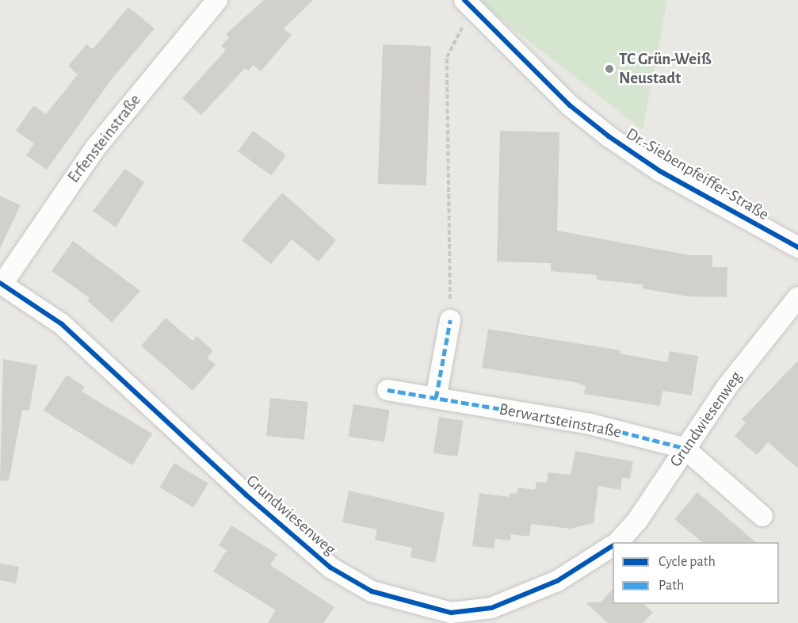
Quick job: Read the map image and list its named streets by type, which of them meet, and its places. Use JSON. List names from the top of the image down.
{
  "streets": {
    "street": [
      "Erfensteinstraße",
      "Dr.-Siebenpfeiffer-Straße",
      "Grundwiesenweg",
      "Berwartsteinstraße"
    ]
  },
  "crossings": [
    ["Erfensteinstraße", "Grundwiesenweg"],
    ["Grundwiesenweg", "Berwartsteinstraße"]
  ],
  "places": ["TC Grün-Weiß Neustadt"],
  "legend": ["Cycle path", "Path"]
}
